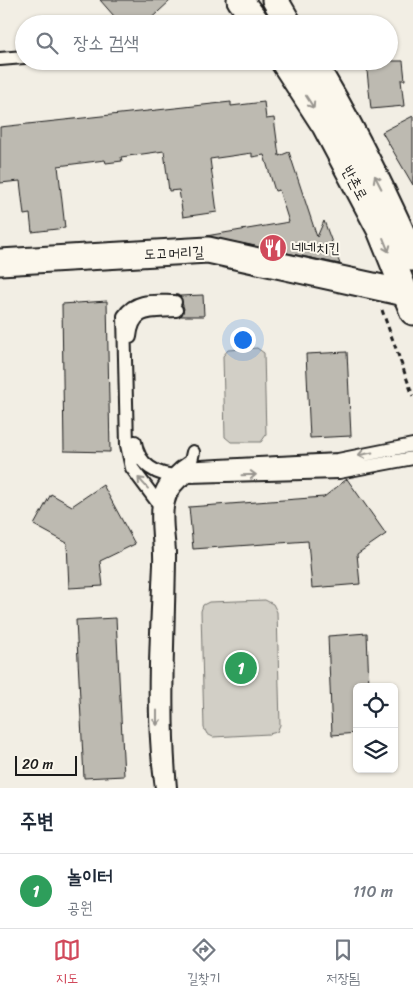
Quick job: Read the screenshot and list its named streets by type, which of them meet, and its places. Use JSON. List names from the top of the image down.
{
  "streets": {
    "street": ["반촌로", "도고머리길"]
  },
  "crossings": [
    ["반촌로", "도고머리길"]
  ],
  "places": {
    "restaurant": ["네네치킨"]
  },
  "scale_bar": "20 m",
  "page": {
    "search": "장소 검색",
    "pins": "1",
    "scale": "20 m",
    "heading": "주변",
    "list": [
      {
        "mark": "1",
        "name": "놀이터",
        "note": "공원",
        "value": "110 m"
      }
    ],
    "nav": ["지도", "길찾기", "저장됨"]
  }
}
